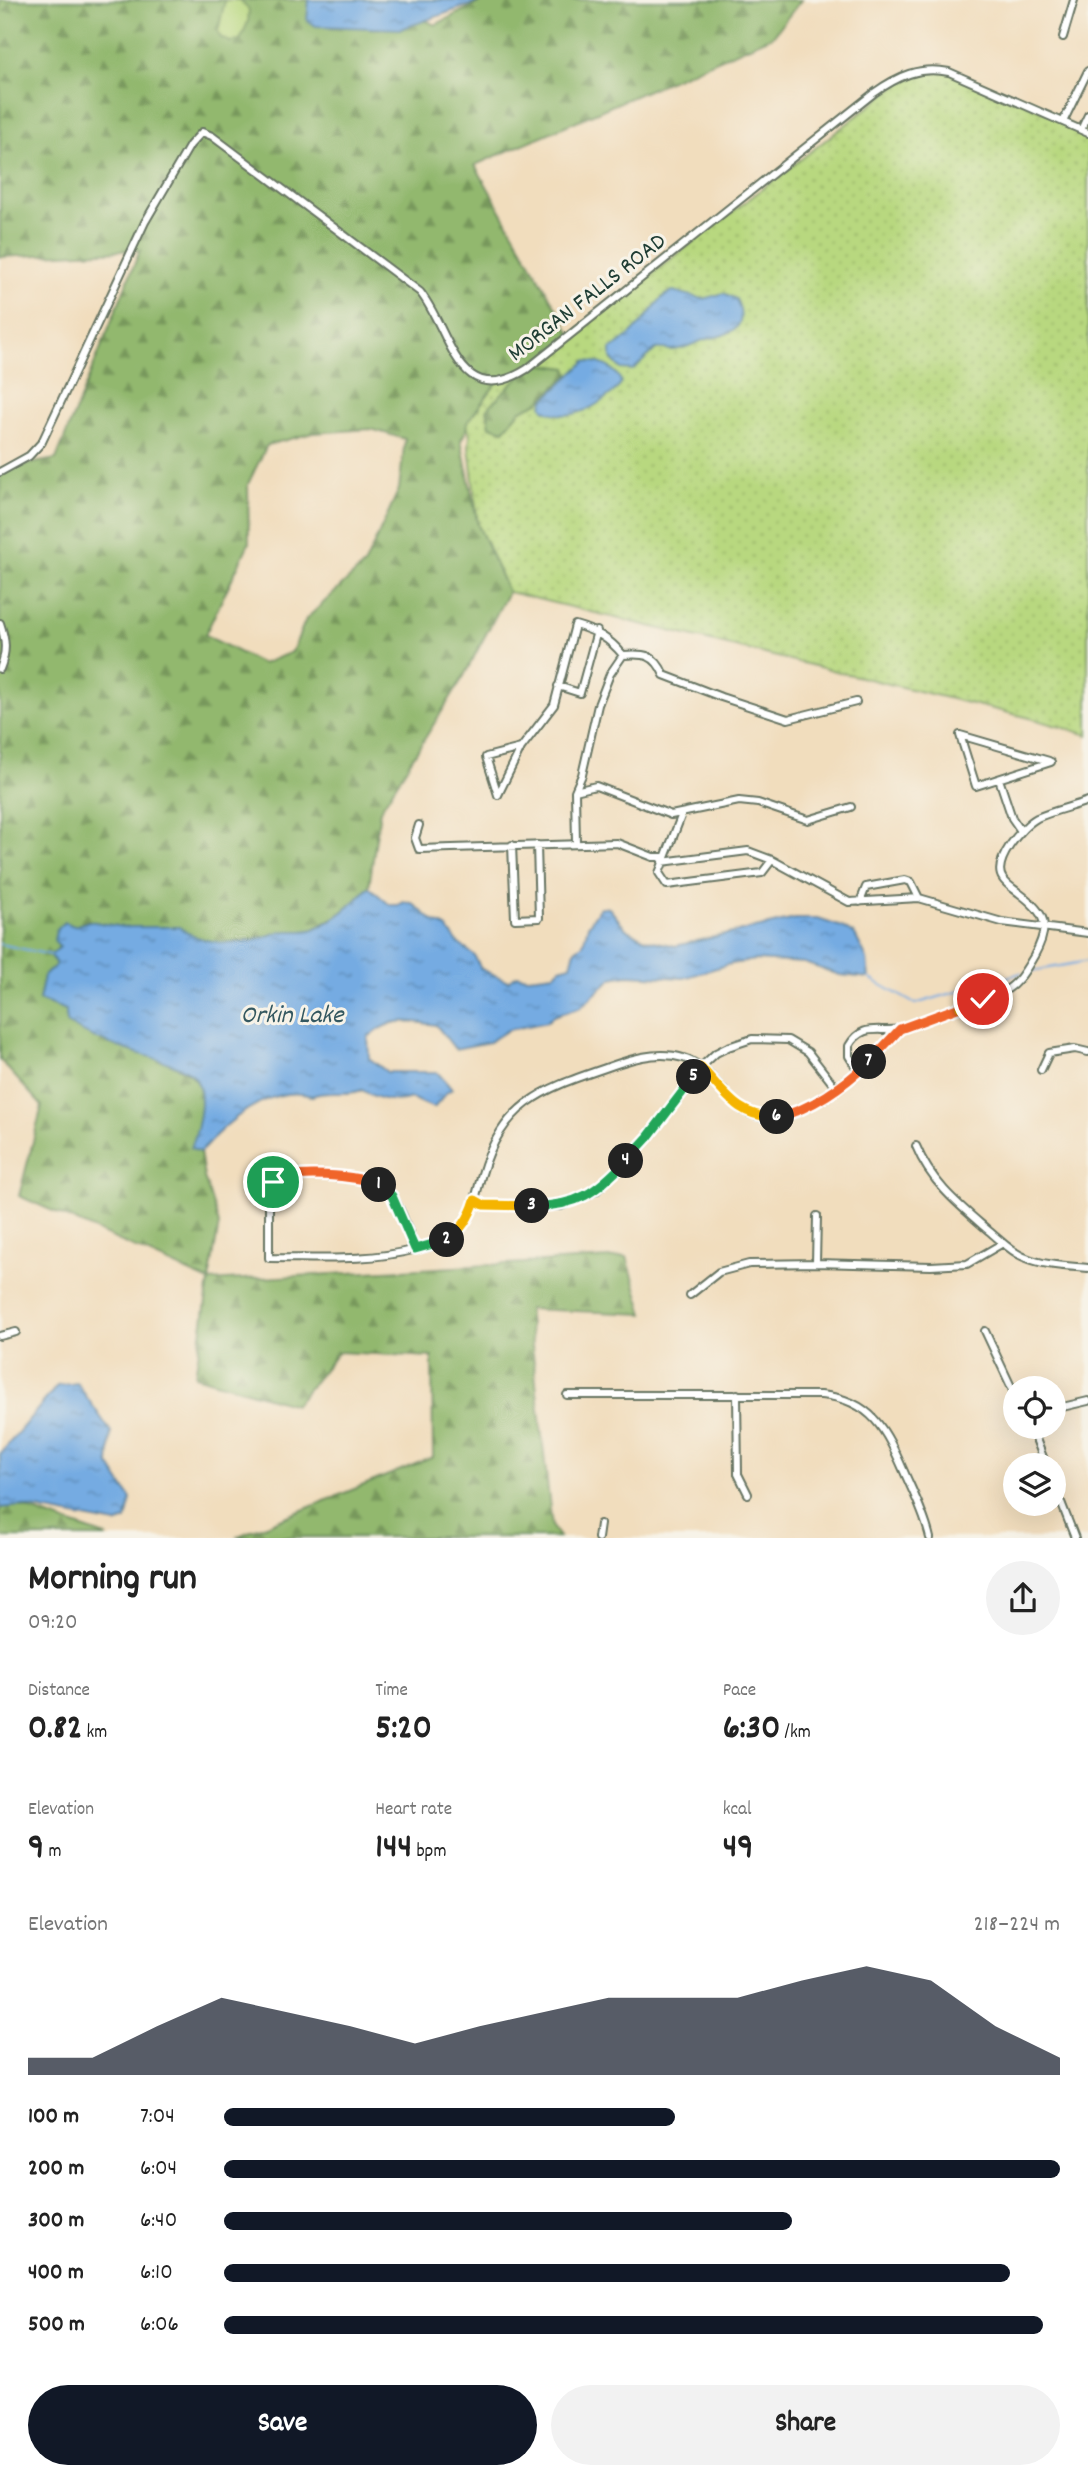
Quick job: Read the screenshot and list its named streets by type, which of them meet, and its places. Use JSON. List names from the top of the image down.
{
  "streets": {
    "street": ["MORGAN FALLS ROAD"]
  },
  "water": ["Orkin Lake"],
  "page": {
    "pins": [
      "7",
      "5",
      "6",
      "4",
      "1",
      "3",
      "2"
    ],
    "heading": ["Morning run", "09:20"],
    "stats": [
      ["Distance", "0.82 km"],
      ["Time", "5:20"],
      ["Pace", "6:30 /km"],
      ["Elevation", "9 m"],
      ["Heart rate", "144 bpm"],
      ["kcal", "49"]
    ],
    "chart": ["Elevation", "218–224 m"],
    "list": [
      {
        "name": "100 m",
        "note": "7:04"
      },
      {
        "name": "200 m",
        "note": "6:04"
      },
      {
        "name": "300 m",
        "note": "6:40"
      },
      {
        "name": "400 m",
        "note": "6:10"
      },
      {
        "name": "500 m",
        "note": "6:06"
      }
    ],
    "buttons": ["Save", "Share"]
  }
}
